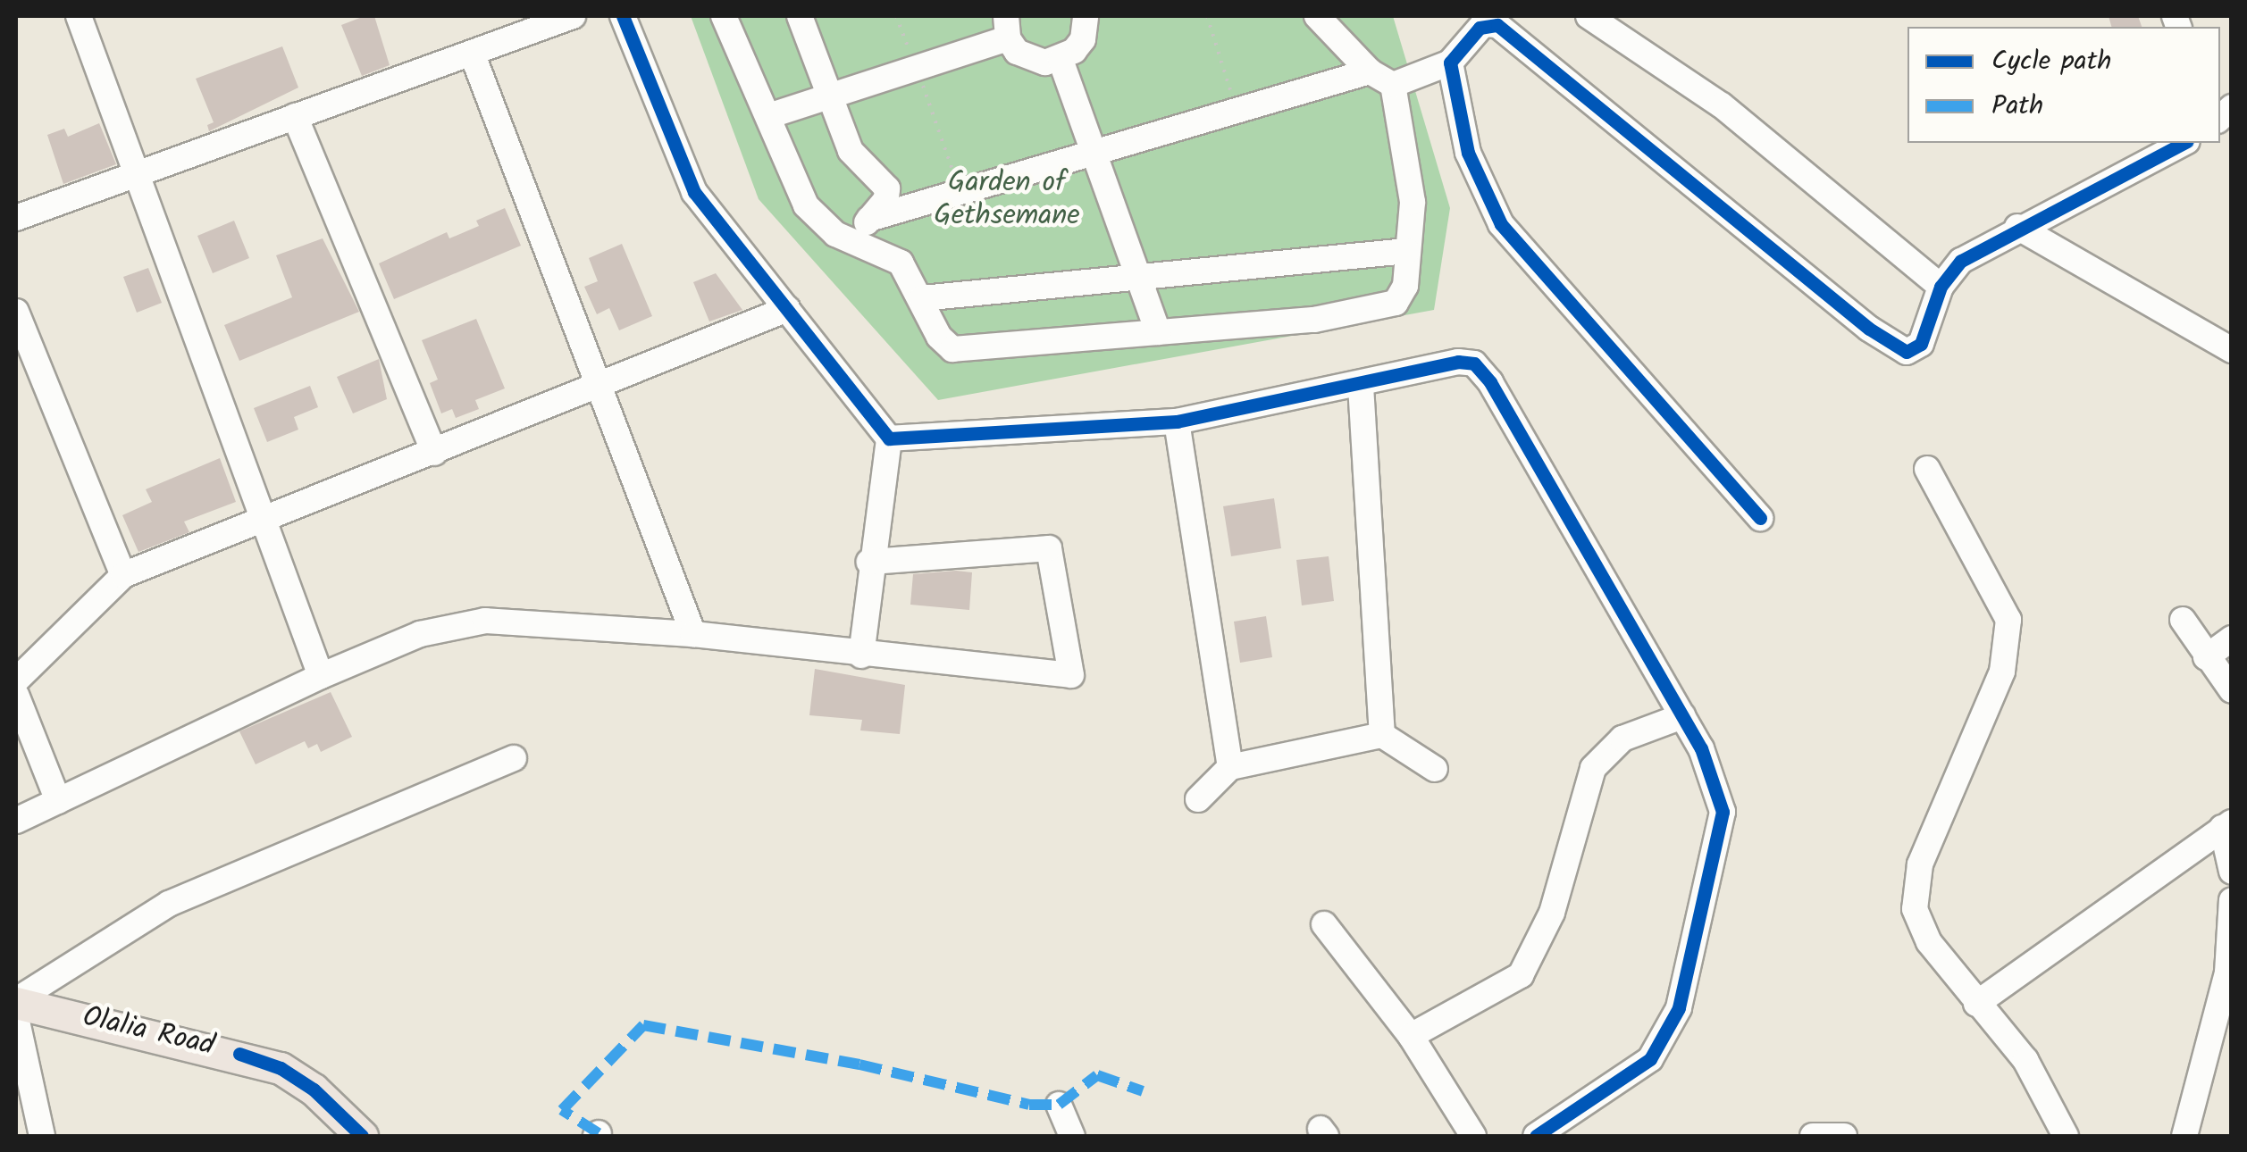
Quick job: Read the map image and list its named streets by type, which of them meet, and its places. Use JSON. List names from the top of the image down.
{
  "streets": {
    "main road": ["Olalia Road"]
  },
  "parks": ["Garden of Gethsemane"],
  "legend": ["Cycle path", "Path"]
}
